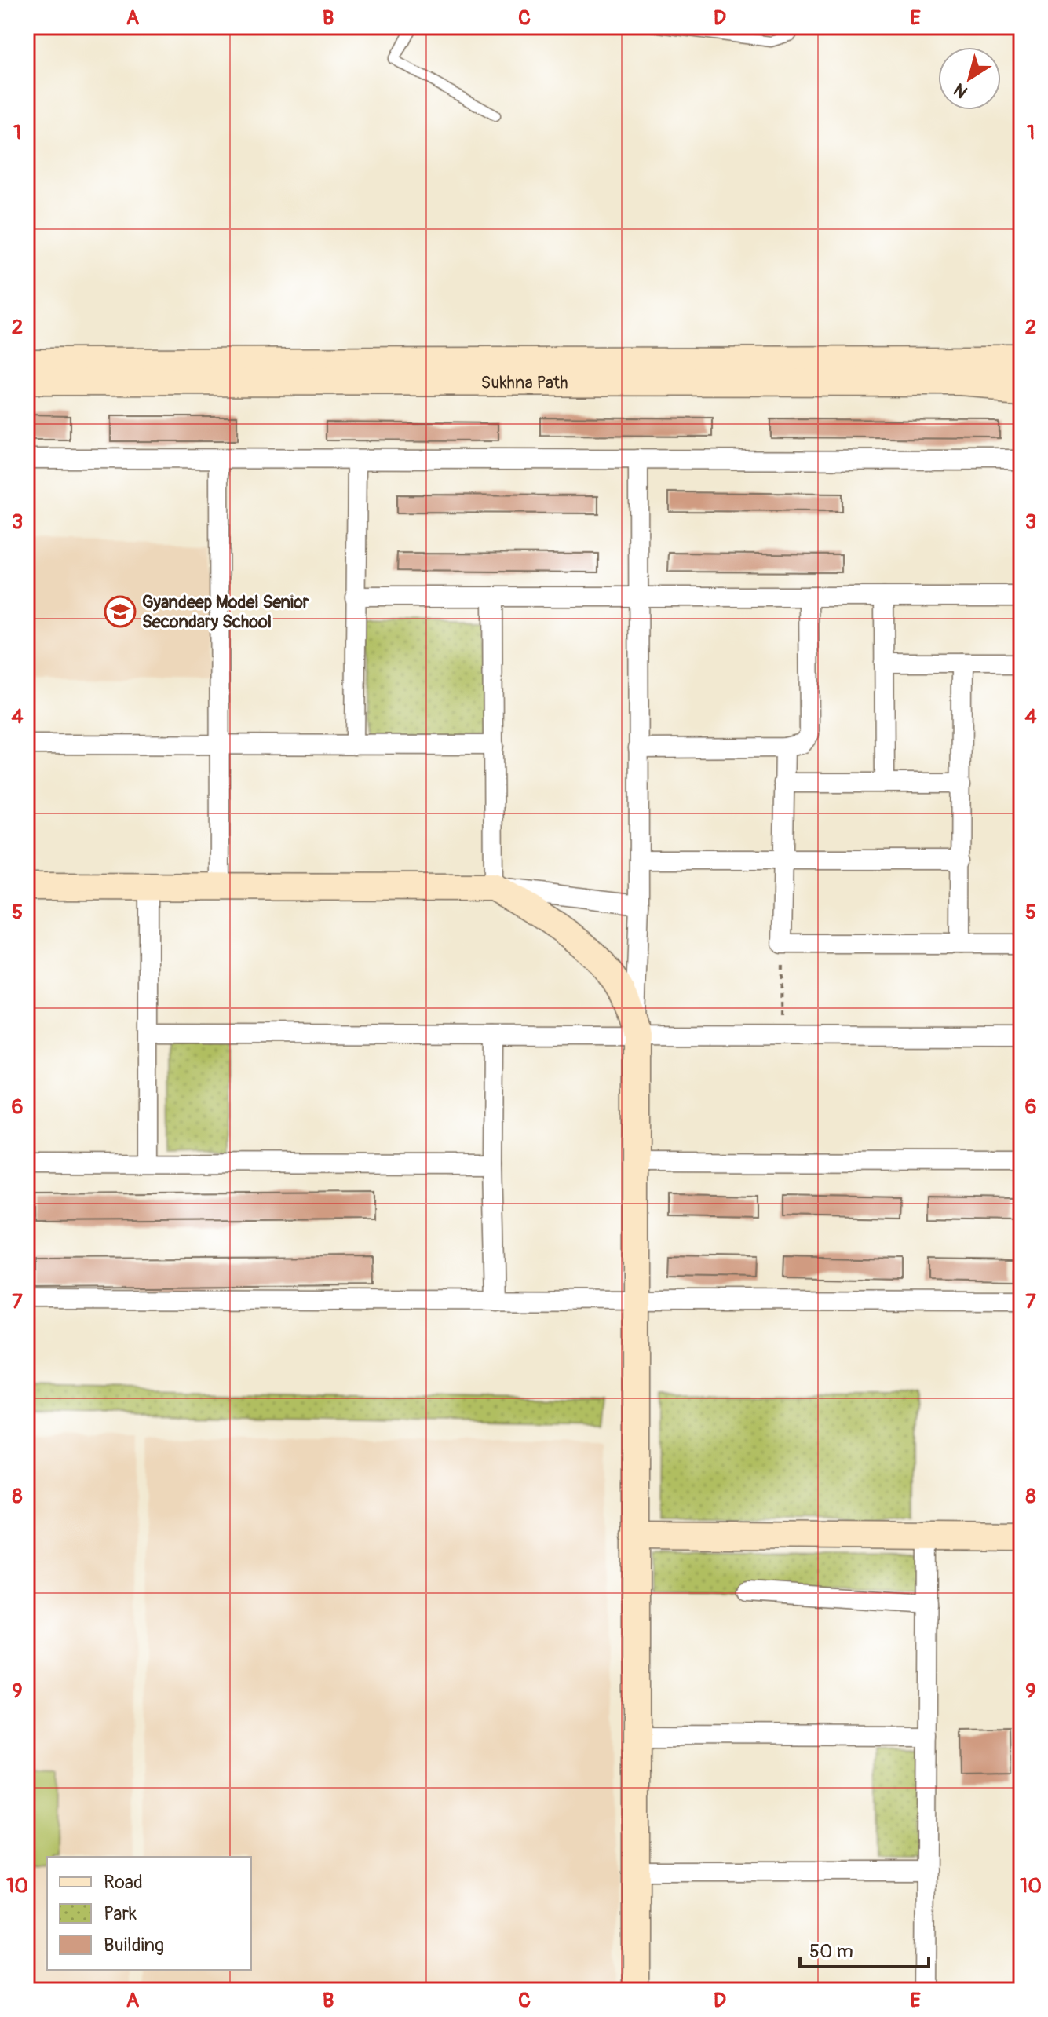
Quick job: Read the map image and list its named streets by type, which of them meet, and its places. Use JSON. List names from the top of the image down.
{
  "streets": {
    "street": ["Sukhna Path"]
  },
  "places": {
    "school or university": ["Gyandeep Model Senior Secondary School"]
  },
  "legend": ["Road", "Park", "Building"],
  "scale_bar": "50 m",
  "north": "bottom left",
  "grid": {
    "columns": [
      "A",
      "B",
      "C",
      "D",
      "E"
    ],
    "rows": [
      "1",
      "2",
      "3",
      "4",
      "5",
      "6",
      "7",
      "8",
      "9",
      "10"
    ]
  }
}
